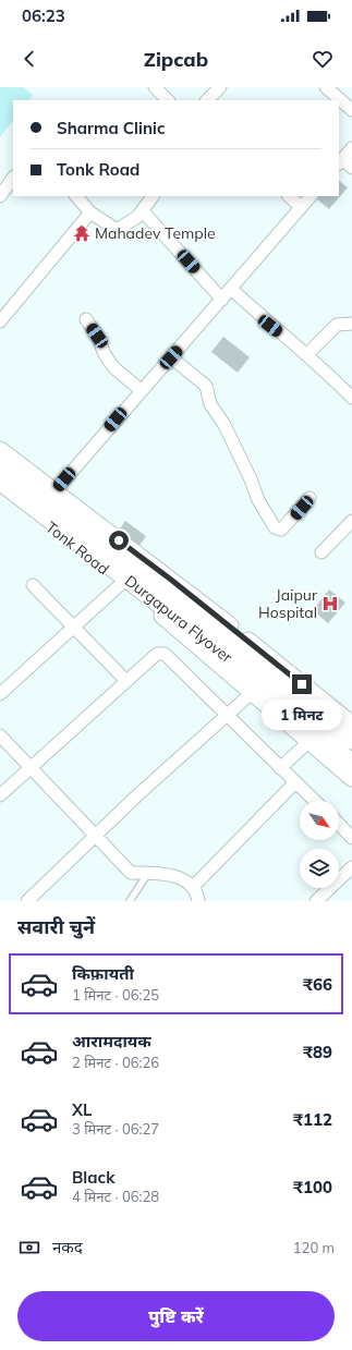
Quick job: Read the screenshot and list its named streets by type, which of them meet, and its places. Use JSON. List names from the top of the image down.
{
  "streets": {
    "main road": ["Durgapura Flyover"],
    "street": ["Tonk Road"]
  },
  "places": {
    "temple": ["Mahadev Temple"],
    "hospital": ["Jaipur Hospital"]
  },
  "north": "bottom right",
  "page": {
    "status": "06:23",
    "header": "Zipcab",
    "banner": ["Sharma Clinic", "Tonk Road"],
    "bubble": "1 मिनट",
    "heading": "सवारी चुनें",
    "list": [
      {
        "name": "किफ़ायती",
        "note": "1 मिनट · 06:25",
        "value": "₹66"
      },
      {
        "name": "आरामदायक",
        "note": "2 मिनट · 06:26",
        "value": "₹89"
      },
      {
        "name": "XL",
        "note": "3 मिनट · 06:27",
        "value": "₹112"
      },
      {
        "name": "Black",
        "note": "4 मिनट · 06:28",
        "value": "₹100"
      }
    ],
    "pay": ["नकद", "120 m"],
    "buttons": "पुष्टि करें"
  }
}
